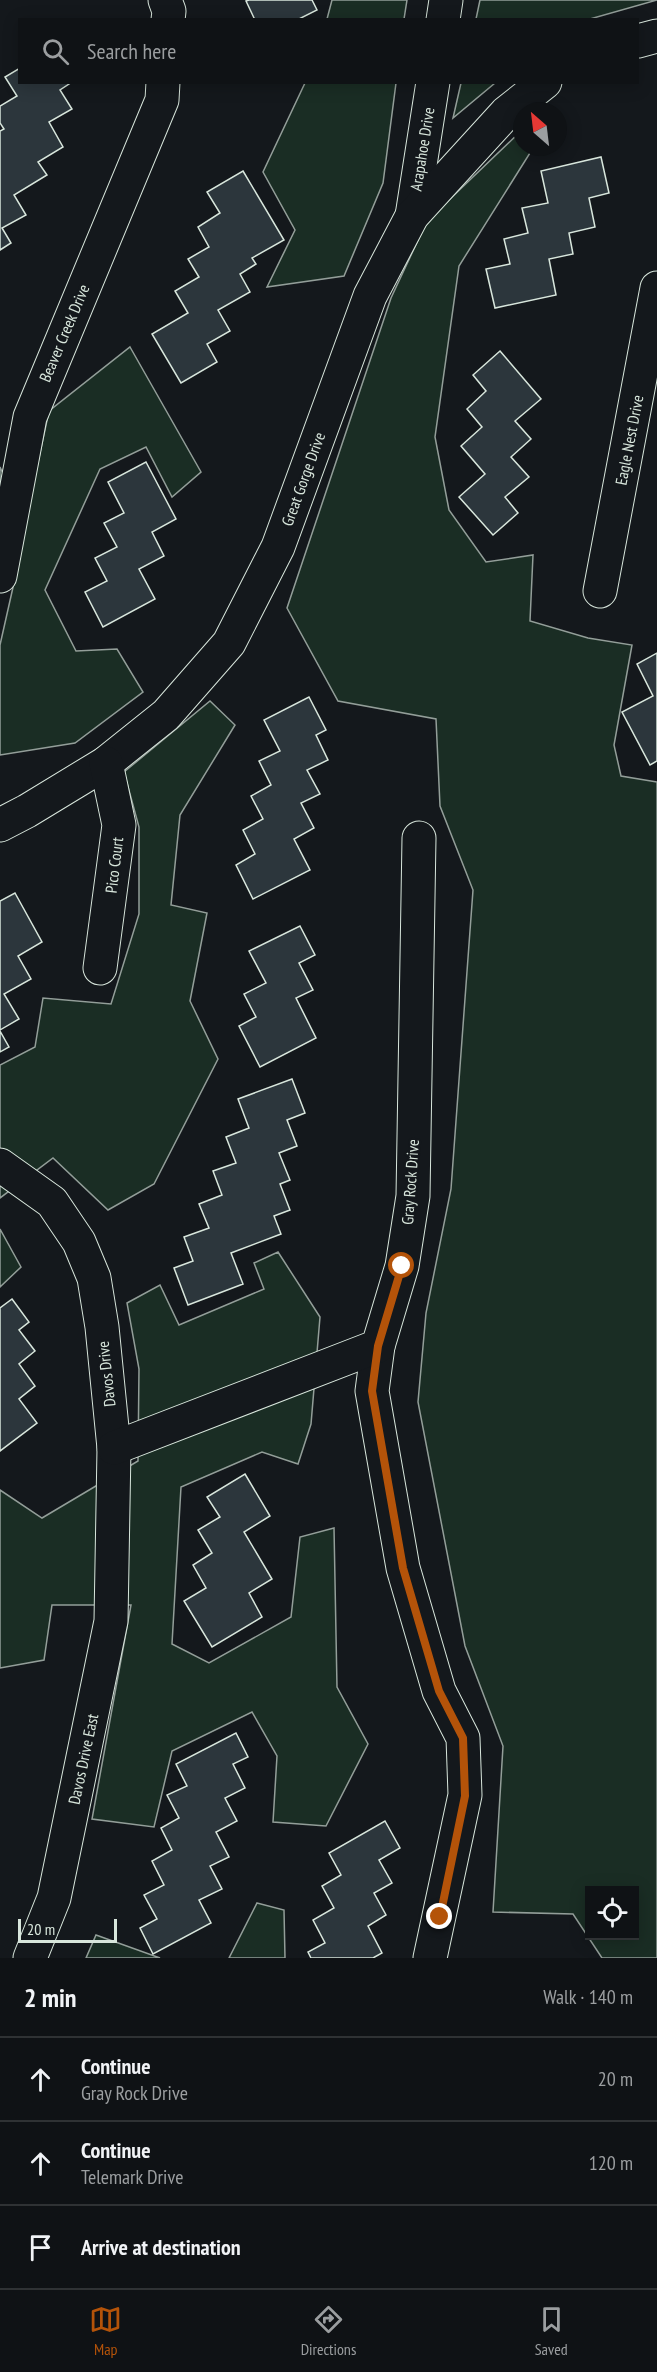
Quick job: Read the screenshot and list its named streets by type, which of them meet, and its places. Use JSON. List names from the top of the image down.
{
  "streets": {
    "street": [
      "Arapahoe Drive",
      "Beaver Creek Drive",
      "Eagle Nest Drive",
      "Great Gorge Drive",
      "Pico Court",
      "Gray Rock Drive",
      "Davos Drive",
      "Davos Drive East"
    ]
  },
  "crossings": [
    ["Arapahoe Drive", "Great Gorge Drive"],
    ["Great Gorge Drive", "Pico Court"],
    ["Davos Drive", "Davos Drive East"]
  ],
  "scale_bar": "20 m",
  "north": "top left",
  "page": {
    "search": "Search here",
    "scale": "20 m",
    "heading": ["2 min", "Walk · 140 m"],
    "list": [
      ["Continue", "Gray Rock Drive", "20 m"],
      ["Continue", "Telemark Drive", "120 m"],
      "Arrive at destination"
    ],
    "nav": ["Map", "Directions", "Saved"]
  }
}
